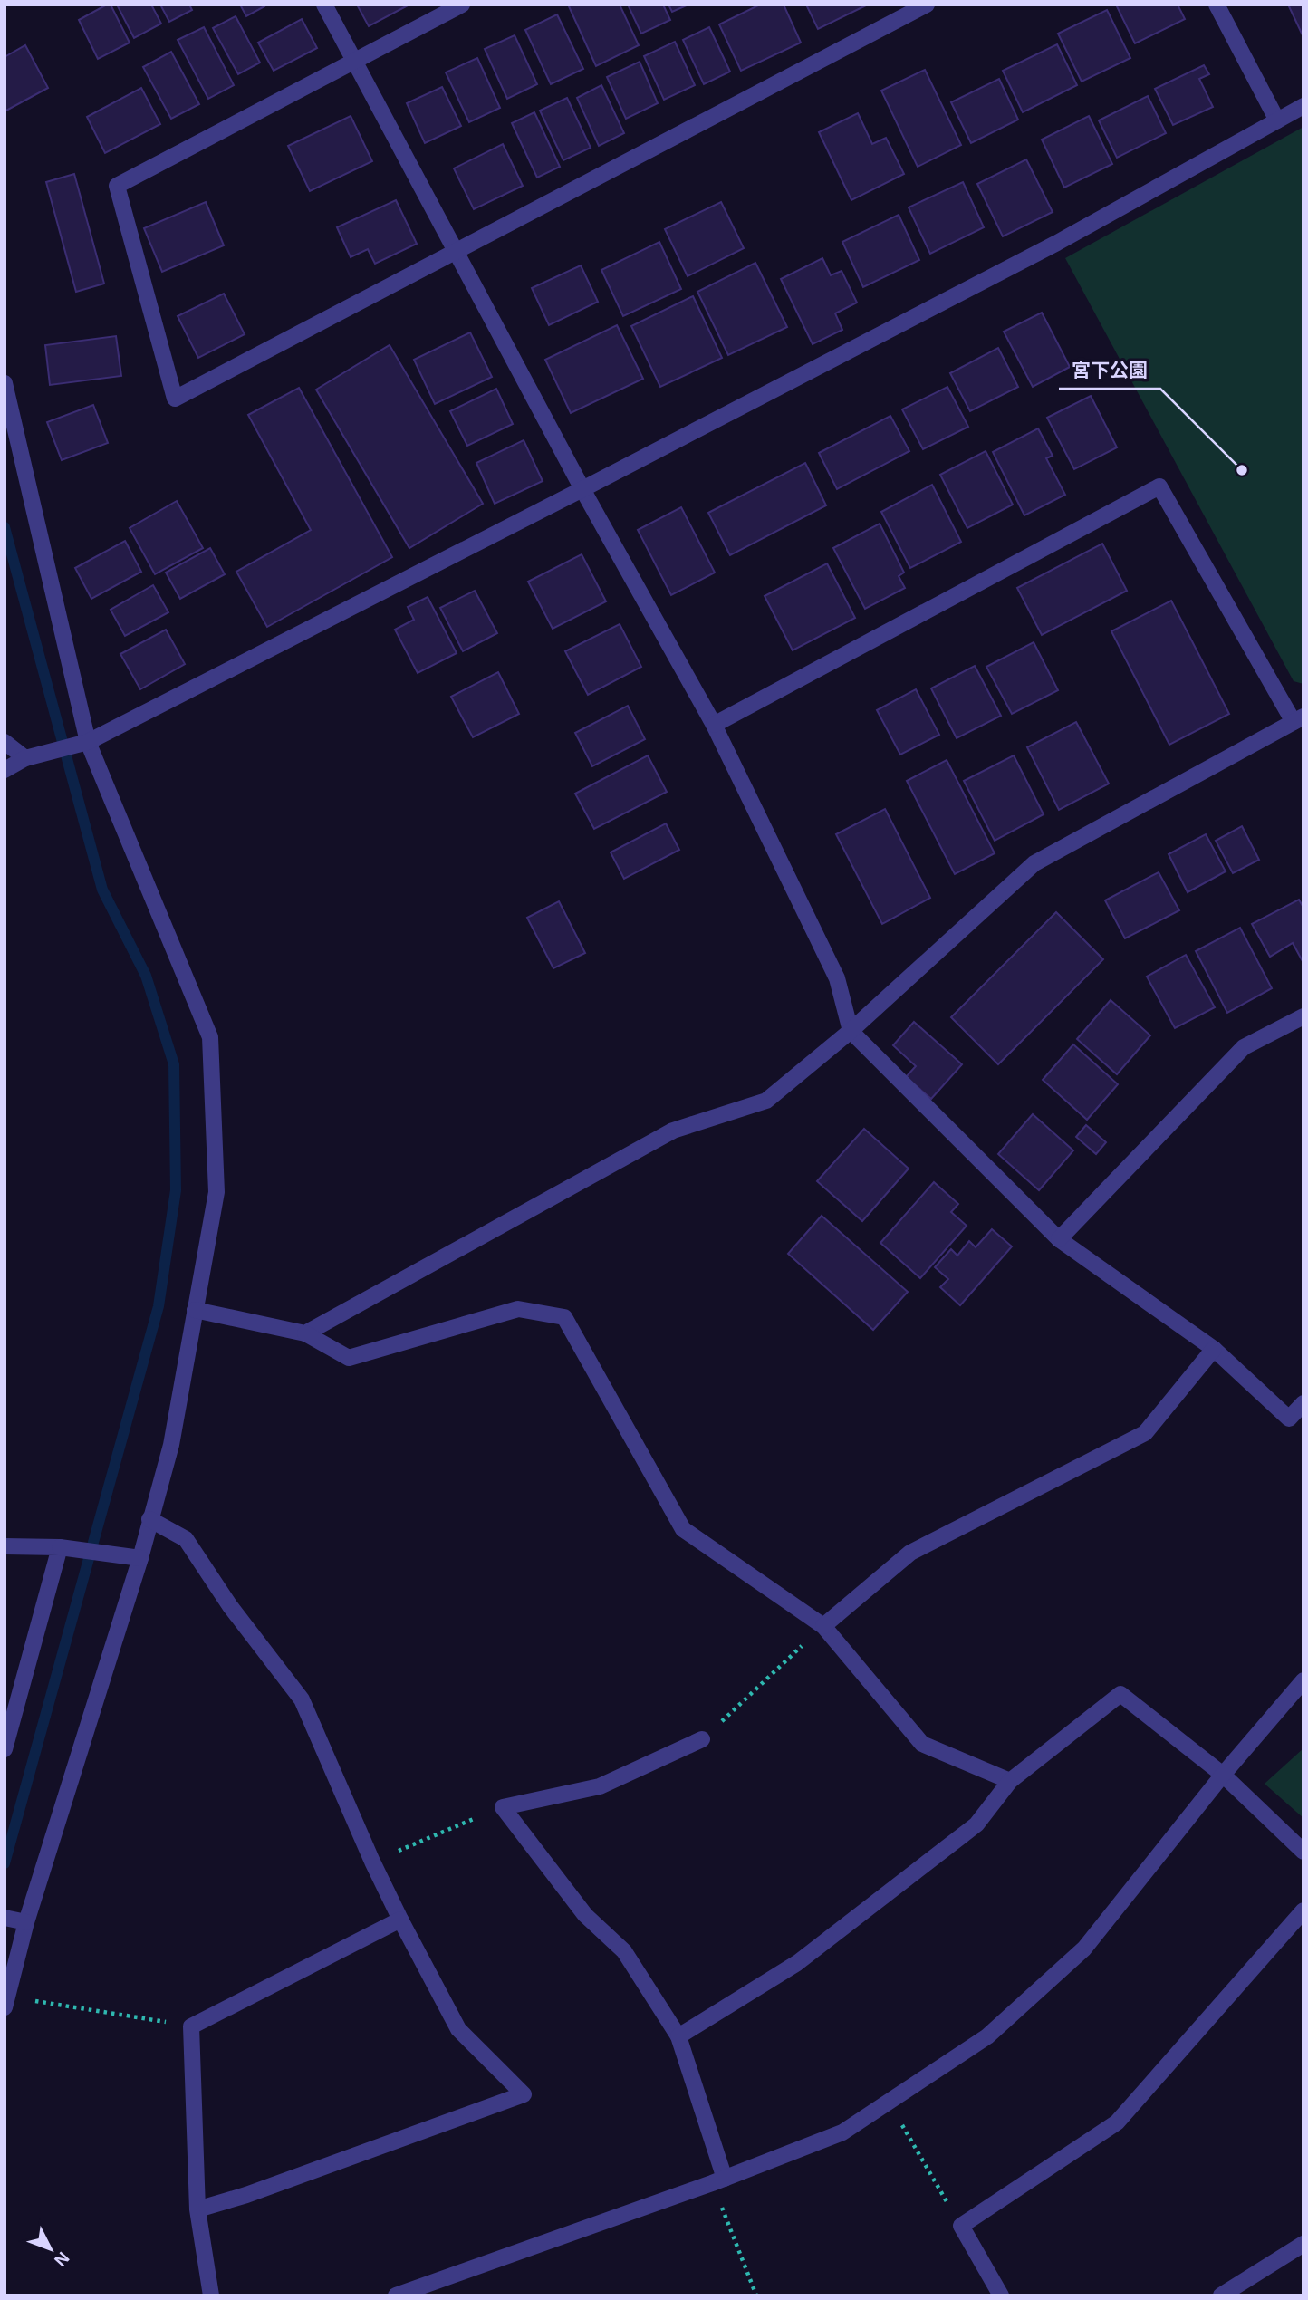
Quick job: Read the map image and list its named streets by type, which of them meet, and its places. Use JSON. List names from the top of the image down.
{
  "places": ["宮下公園"],
  "north": "bottom right"
}
